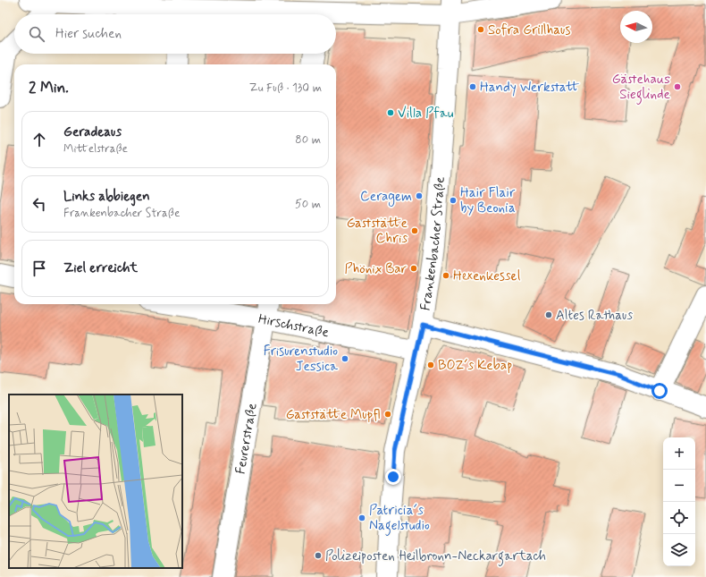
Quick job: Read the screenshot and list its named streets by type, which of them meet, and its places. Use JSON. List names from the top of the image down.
{
  "streets": {
    "street": ["Frankenbacher Straße", "Hirschstraße", "Feurerstraße"]
  },
  "crossings": [
    ["Frankenbacher Straße", "Hirschstraße"],
    ["Hirschstraße", "Feurerstraße"]
  ],
  "places": [
    "Sofra Grillhaus",
    "Handy Werkstatt",
    "Gästehaus Sieglinde",
    "Villa Pfau",
    "Ceragem",
    "Hair Flair by Beonia",
    "Gaststätte Chris",
    "Phönix Bar",
    "Hexenkessel",
    "Altes Rathaus",
    "Frisurenstudio Jessica",
    "BOZ´s Kebap",
    "Gaststätte Mupfl",
    "Patricia´s Nagelstudio",
    "Polizeiposten Heilbronn-Neckargartach"
  ],
  "north": "left",
  "page": {
    "search": "Hier suchen",
    "heading": ["2 Min.", "Zu Fuß · 130 m"],
    "list": [
      ["Geradeaus", "Mittelstraße", "80 m"],
      ["Links abbiegen", "Frankenbacher Straße", "50 m"],
      "Ziel erreicht"
    ],
    "map_buttons": ["+", "−"]
  }
}
